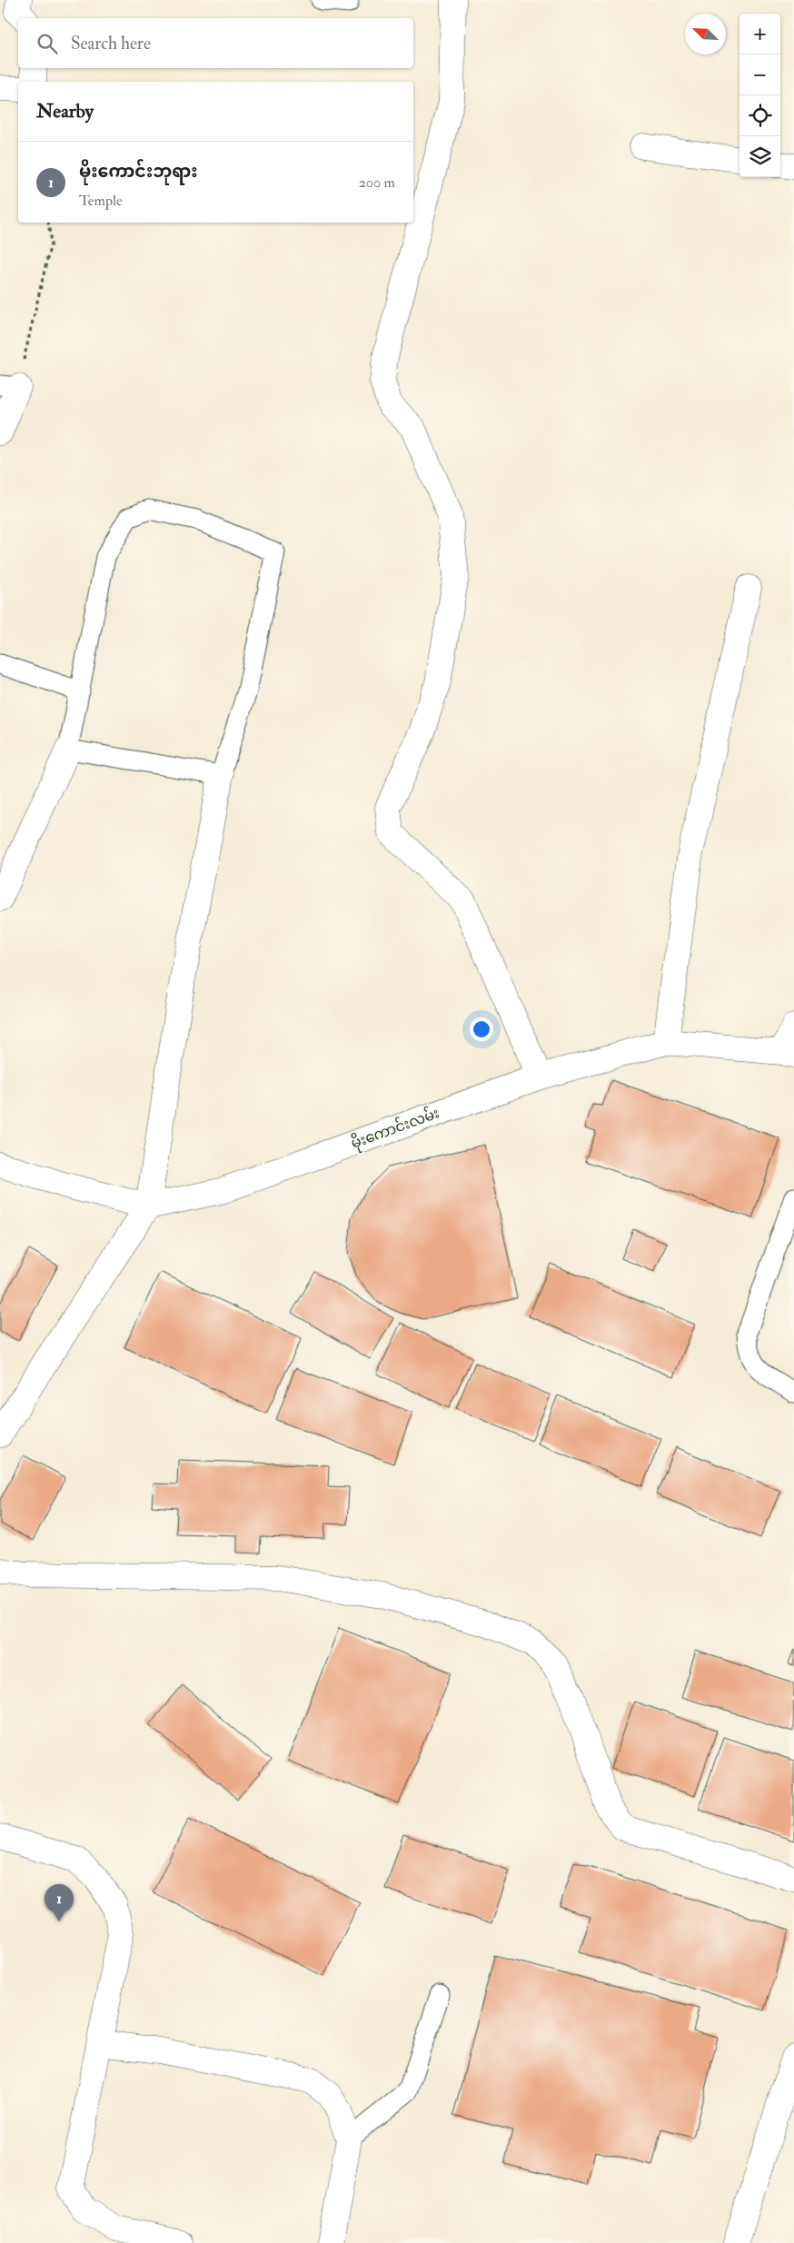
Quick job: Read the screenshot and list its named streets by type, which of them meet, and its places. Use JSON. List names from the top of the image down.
{
  "streets": {
    "street": ["မိုးကောင်းလမ်း"]
  },
  "north": "top left",
  "page": {
    "map_buttons": ["+", "−"],
    "search": "Search here",
    "heading": "Nearby",
    "list": [
      {
        "mark": "1",
        "name": "မိုးကောင်းဘုရား",
        "note": "Temple",
        "value": "200 m"
      }
    ],
    "pins": "1"
  }
}
